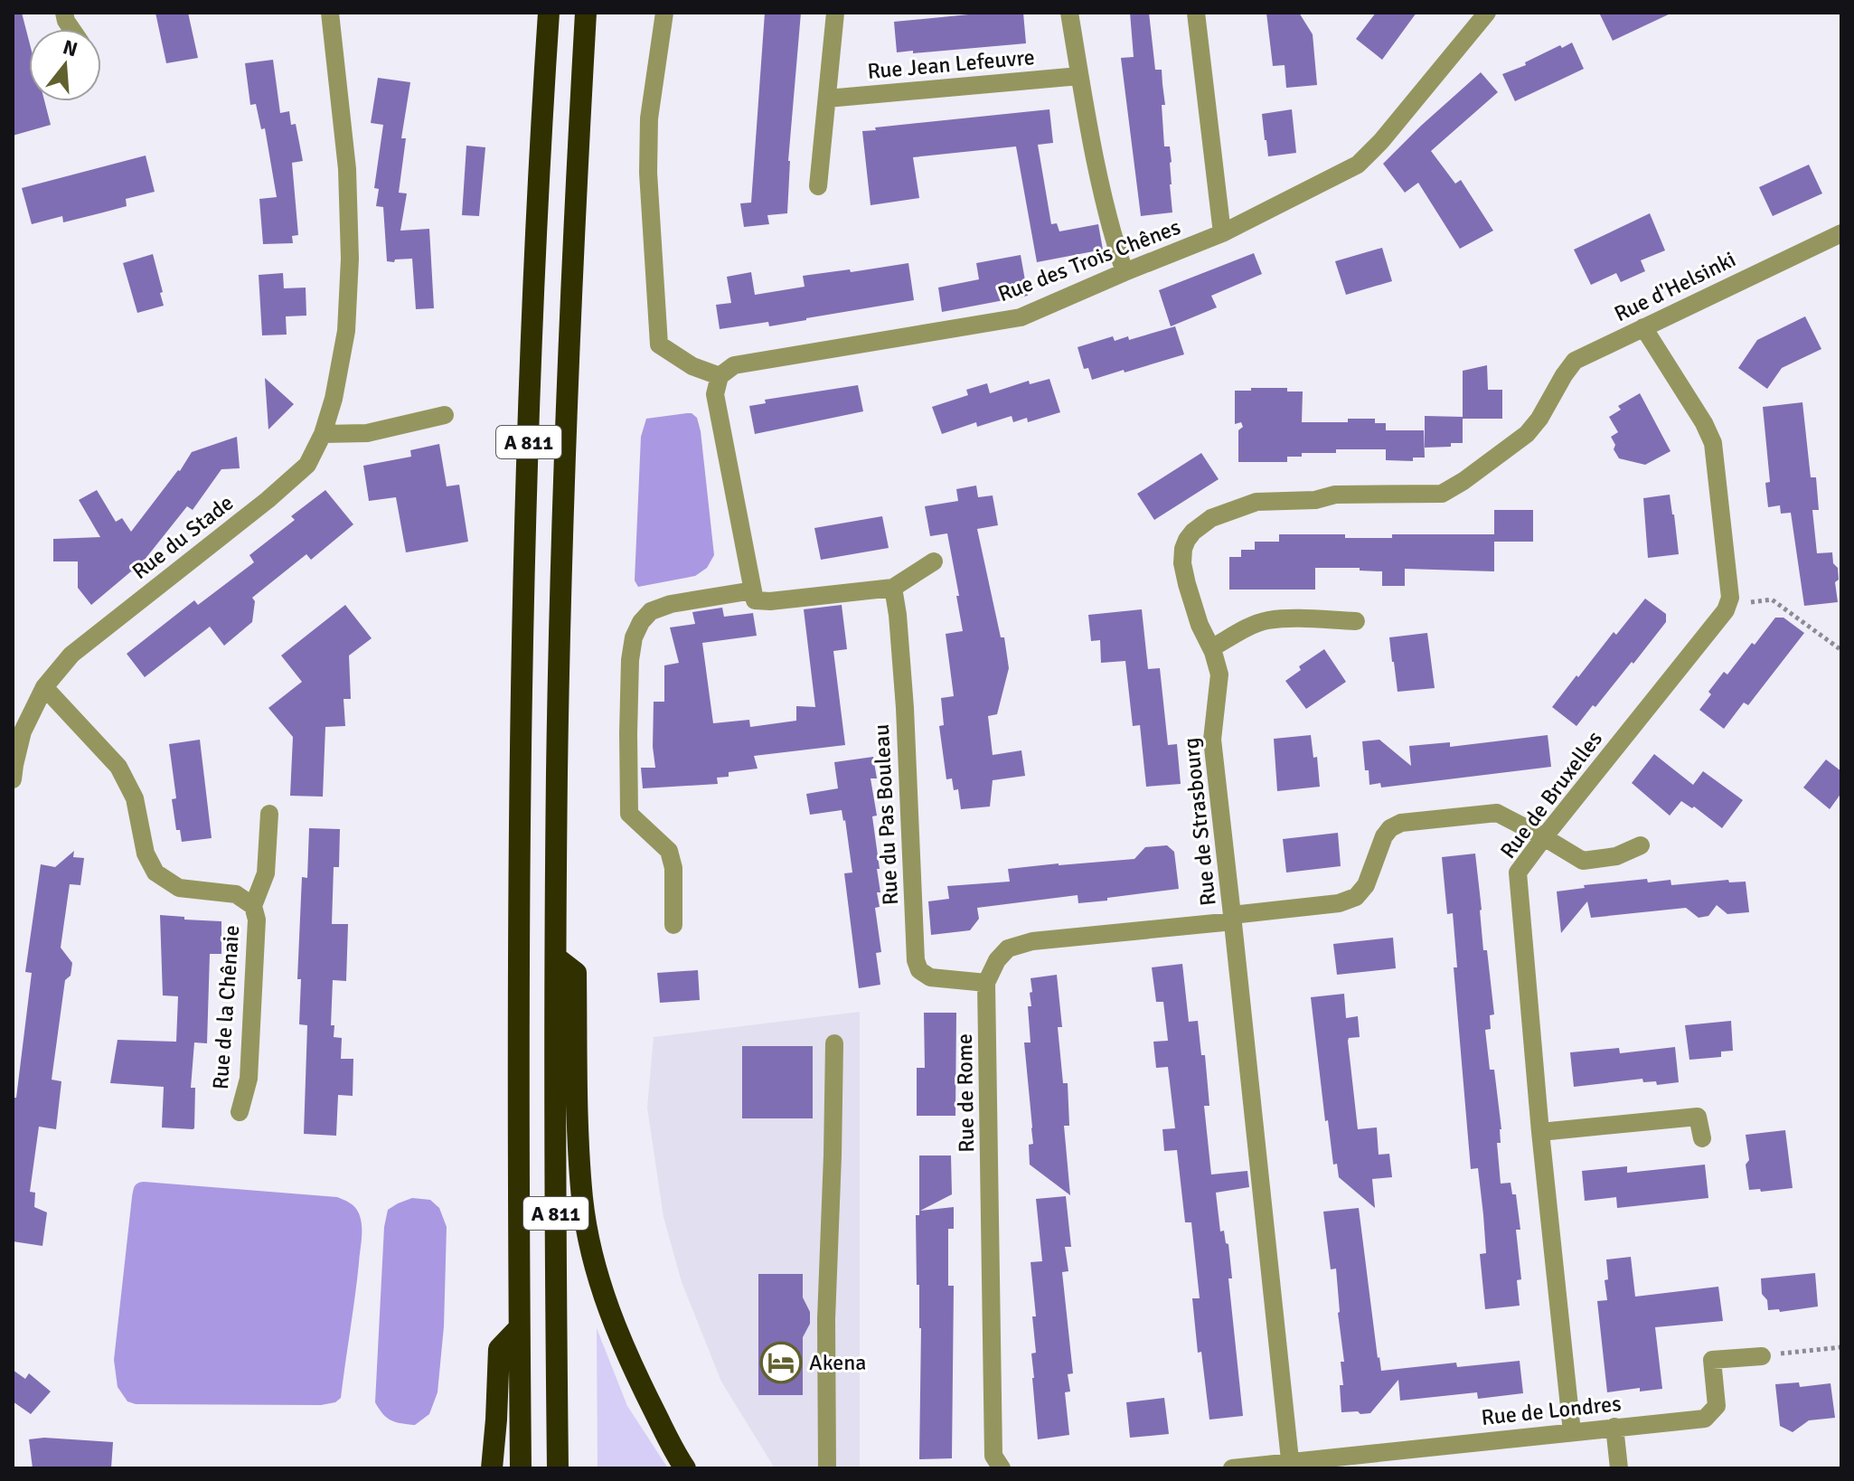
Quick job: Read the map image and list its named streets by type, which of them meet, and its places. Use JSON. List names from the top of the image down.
{
  "streets": {
    "highway": ["A 811"],
    "street": [
      "Rue Jean Lefeuvre",
      "Rue des Trois Chênes",
      "Rue d'Helsinki",
      "Rue du Stade",
      "Rue de Bruxelles",
      "Rue du Pas Bouleau",
      "Rue de Strasbourg",
      "Rue de la Chênaie",
      "Rue de Rome",
      "Rue de Londres"
    ]
  },
  "crossings": [
    ["Rue d'Helsinki", "Rue de Strasbourg"],
    ["Rue du Stade", "Rue de la Chênaie"],
    ["Rue de Bruxelles", "Rue de Londres"],
    ["Rue du Pas Bouleau", "Rue de Rome"],
    ["Rue de Strasbourg", "Rue de Londres"]
  ],
  "places": {
    "hotel": ["Akena"]
  },
  "north": "top"
}
